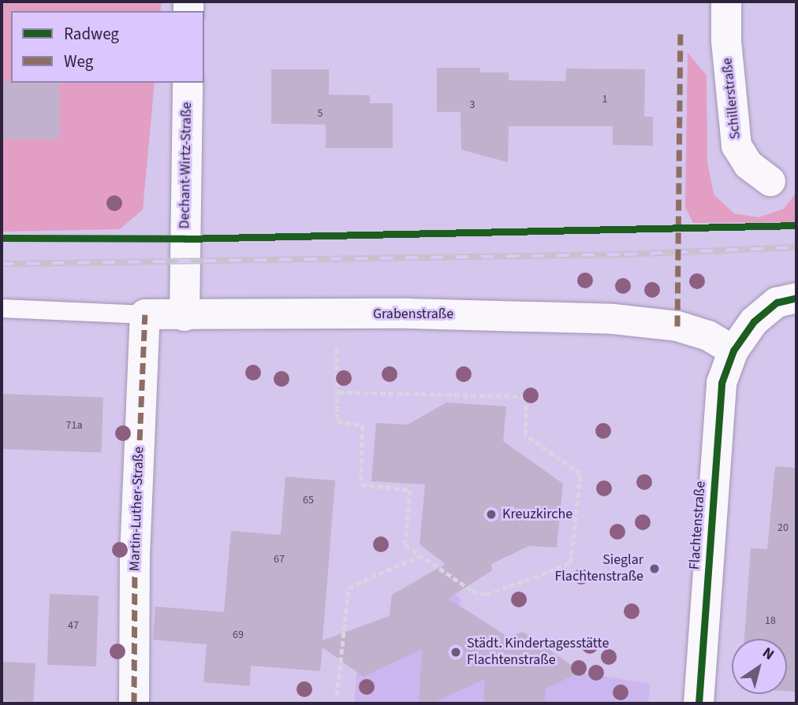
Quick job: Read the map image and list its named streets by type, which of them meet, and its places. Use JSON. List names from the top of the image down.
{
  "streets": {
    "street": [
      "Schillerstraße",
      "Dechant-Wirtz-Straße",
      "Grabenstraße",
      "Martin-Luther-Straße",
      "Flachtenstraße"
    ]
  },
  "crossings": [
    ["Dechant-Wirtz-Straße", "Grabenstraße"],
    ["Grabenstraße", "Martin-Luther-Straße"],
    ["Grabenstraße", "Flachtenstraße"]
  ],
  "places": ["Kreuzkirche", "Sieglar Flachtenstraße", "Städt. Kindertagesstätte Flachtenstraße"],
  "house_numbers": [
    "1",
    "3",
    "5",
    "71a",
    "65",
    "20",
    "67",
    "18",
    "47",
    "69"
  ],
  "legend": ["Radweg", "Weg"],
  "north": "top right"
}
